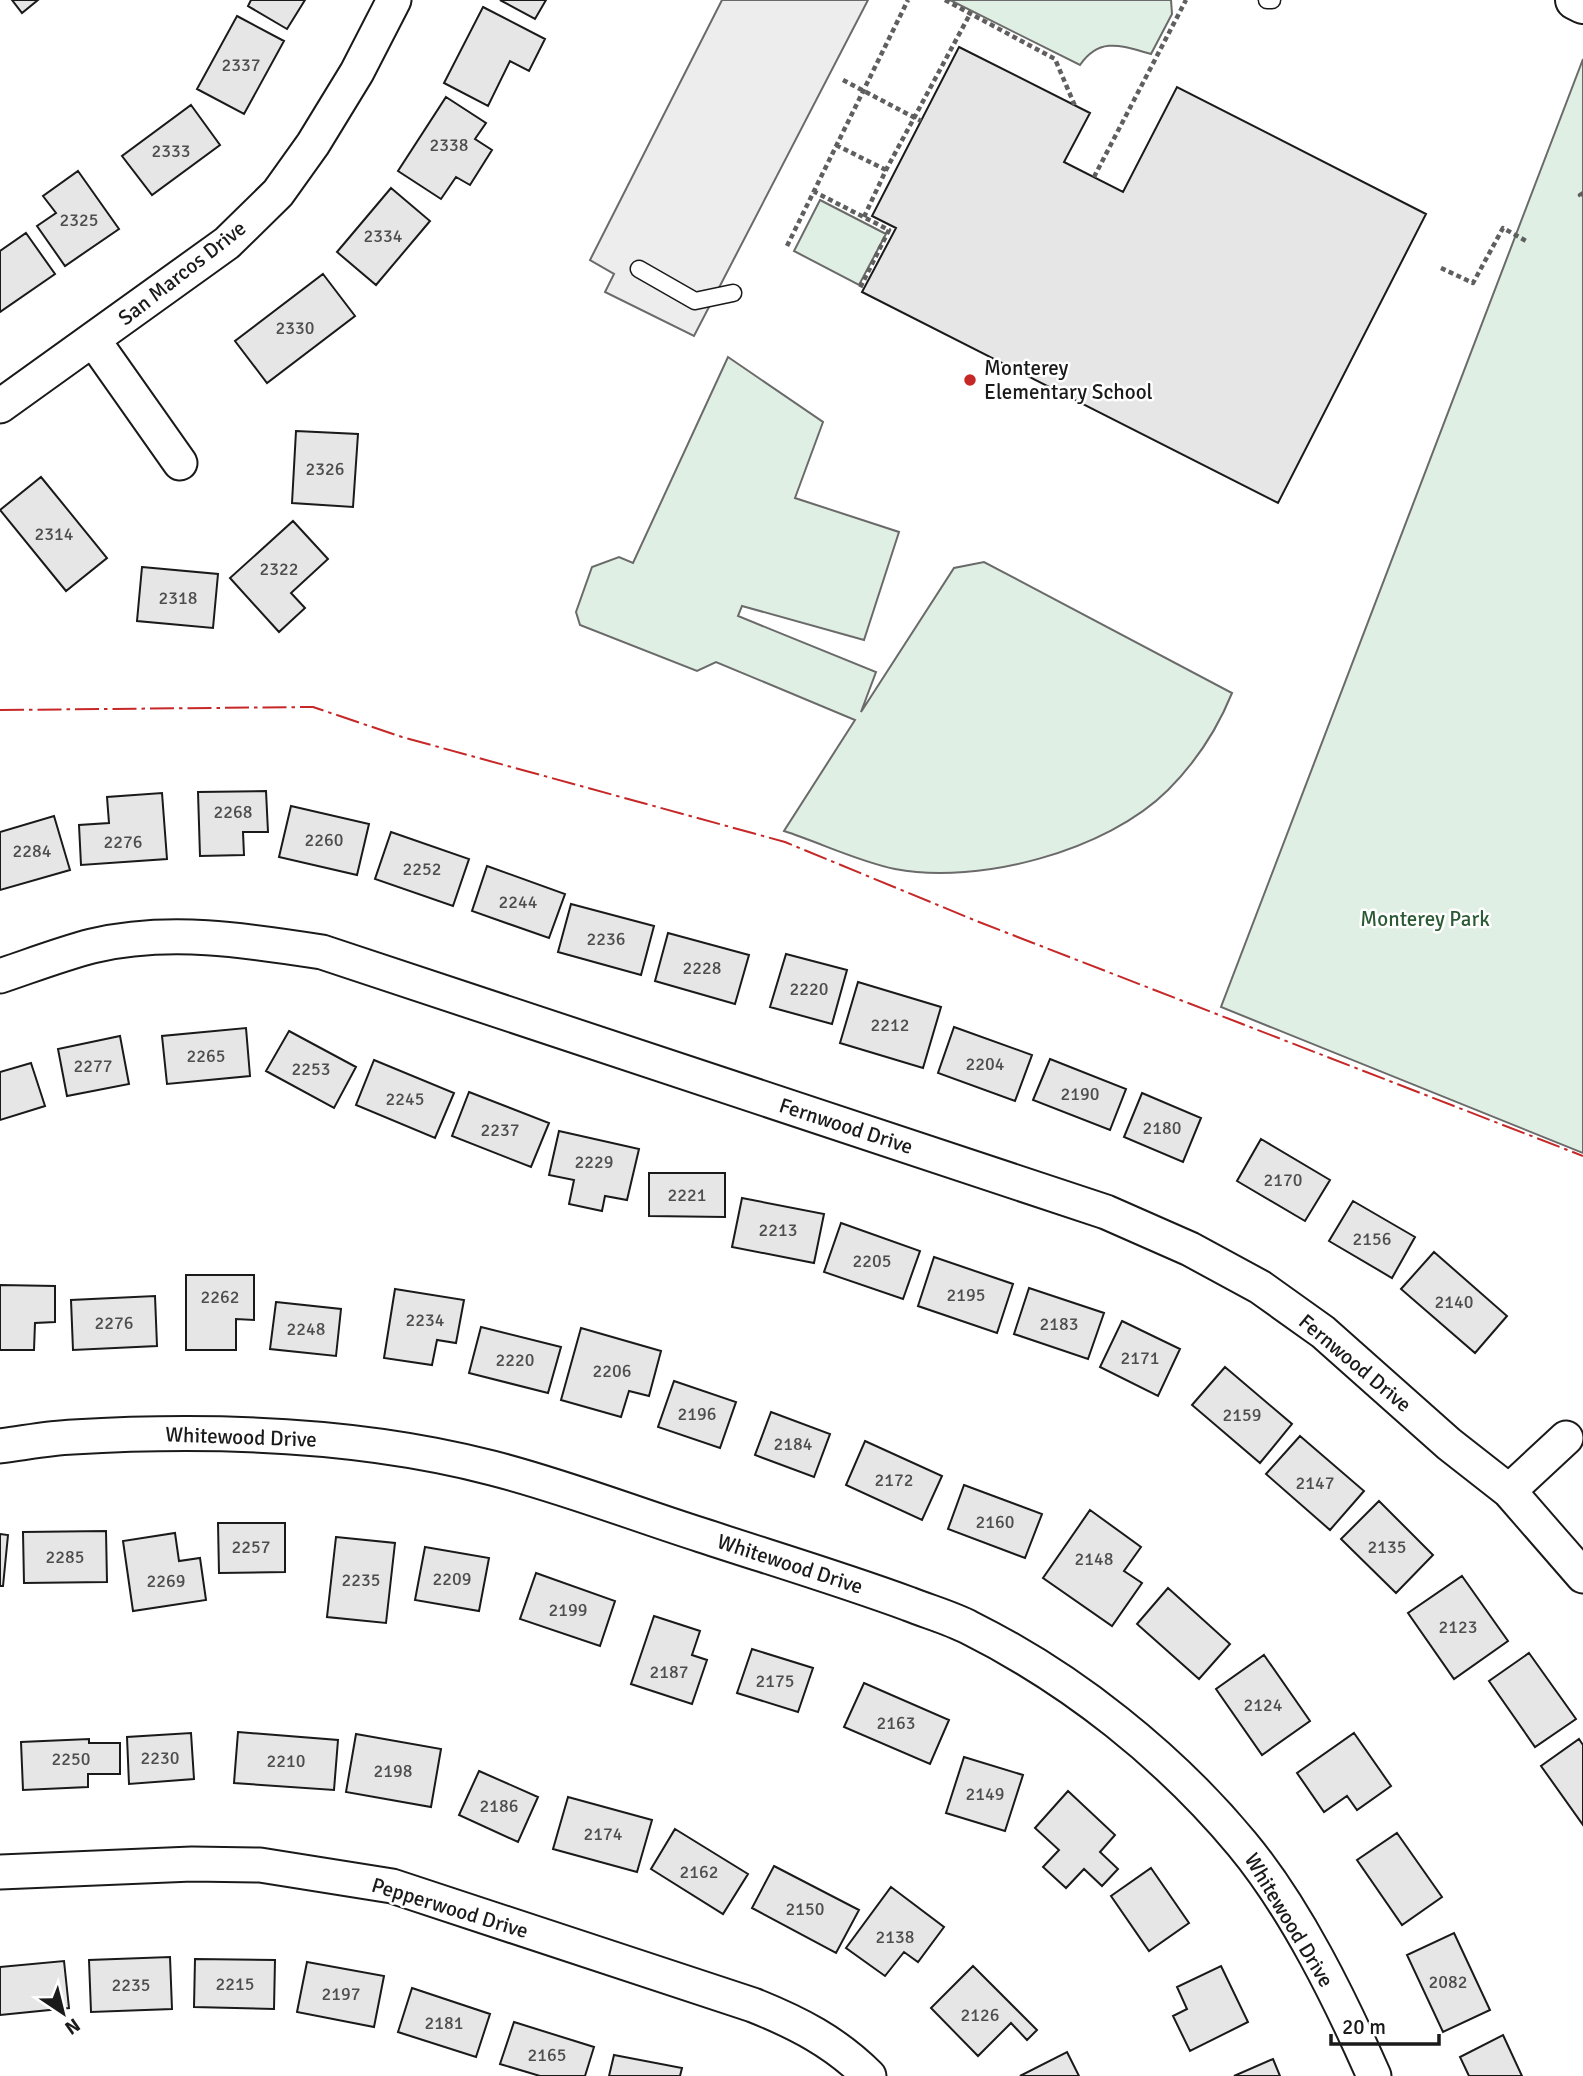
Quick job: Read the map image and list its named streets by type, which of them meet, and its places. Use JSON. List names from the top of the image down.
{
  "streets": {
    "street": [
      "San Marcos Drive",
      "Fernwood Drive",
      "Whitewood Drive",
      "Pepperwood Drive"
    ]
  },
  "parks": ["Monterey Park"],
  "places": ["Monterey Elementary School"],
  "house_numbers": [
    "2337",
    "2338",
    "2333",
    "2325",
    "2334",
    "2330",
    "2326",
    "2314",
    "2322",
    "2318",
    "2268",
    "2260",
    "2276",
    "2284",
    "2252",
    "2244",
    "2236",
    "2228",
    "2220",
    "2212",
    "2265",
    "2204",
    "2277",
    "2253",
    "2190",
    "2245",
    "2180",
    "2237",
    "2229",
    "2170",
    "2221",
    "2213",
    "2156",
    "2205",
    "2195",
    "2262",
    "2140",
    "2234",
    "2276",
    "2183",
    "2248",
    "2171",
    "2220",
    "2206",
    "2196",
    "2159",
    "2184",
    "2172",
    "2147",
    "2160",
    "2257",
    "2135",
    "2285",
    "2148",
    "2209",
    "2235",
    "2269",
    "2199",
    "2123",
    "2187",
    "2175",
    "2124",
    "2163",
    "2230",
    "2250",
    "2210",
    "2198",
    "2149",
    "2186",
    "2174",
    "2162",
    "2150",
    "2138",
    "2082",
    "2215",
    "2235",
    "2197",
    "2126",
    "2181",
    "2165"
  ],
  "scale_bar": "20 m",
  "north": "bottom right"
}
